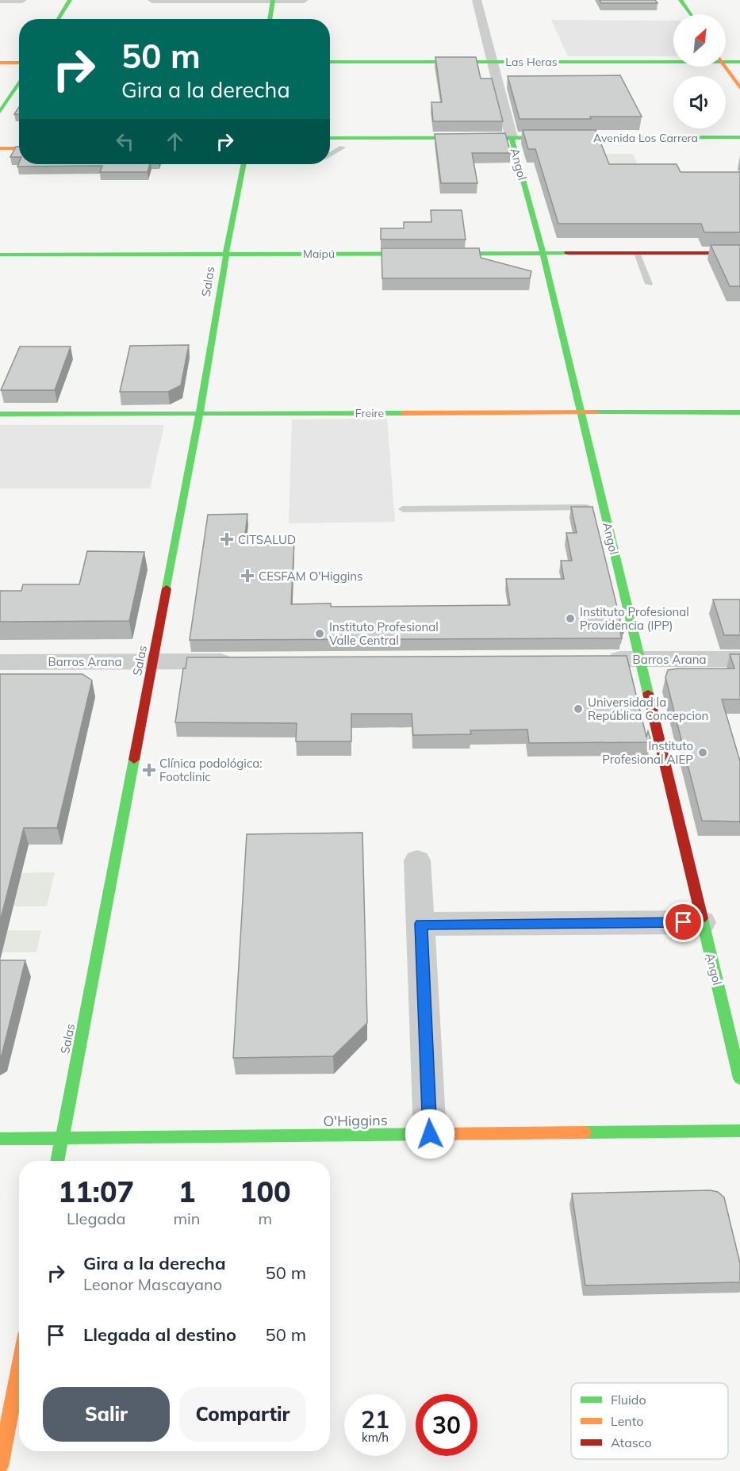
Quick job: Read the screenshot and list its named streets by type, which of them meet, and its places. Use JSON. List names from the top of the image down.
{
  "streets": {
    "street": [
      "Las Heras",
      "Avenida Los Carrera",
      "Angol",
      "Maipú",
      "Salas",
      "Freire",
      "Barros Arana",
      "O'Higgins"
    ]
  },
  "crossings": [
    ["Las Heras", "Angol"],
    ["Avenida Los Carrera", "Angol"],
    ["Angol", "Maipú"],
    ["Angol", "Freire"],
    ["Angol", "Barros Arana"],
    ["Maipú", "Salas"],
    ["Salas", "Freire"],
    ["Salas", "Barros Arana"],
    ["Salas", "O'Higgins"]
  ],
  "places": {
    "health": ["CITSALUD", "CESFAM O'Higgins", "Clínica podológica: Footclinic"],
    "other": [
      "Instituto Profesional Providencia (IPP)",
      "Instituto Profesional Valle Central",
      "Universidad la República Concepcion",
      "Instituto Profesional AIEP"
    ]
  },
  "legend": ["Fluido", "Lento", "Atasco"],
  "north": "top right",
  "page": {
    "turn": ["50 m", "Gira a la derecha"],
    "eta": [
      "11:07",
      "Llegada",
      "1",
      "min",
      "100",
      "m"
    ],
    "list": [
      {
        "name": "Gira a la derecha",
        "note": "Leonor Mascayano",
        "value": "50 m"
      },
      {
        "name": "Llegada al destino",
        "value": "50 m"
      }
    ],
    "buttons": ["Salir", "Compartir"],
    "speed": "21 km/h",
    "limit": "30"
  }
}
